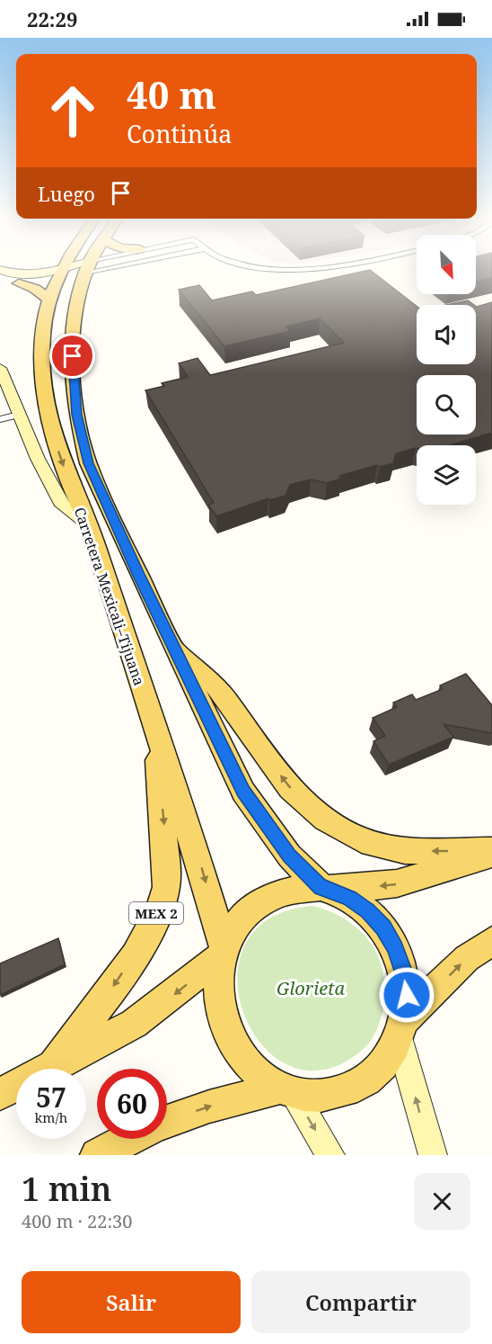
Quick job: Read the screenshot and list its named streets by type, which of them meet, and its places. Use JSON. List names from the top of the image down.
{
  "streets": {
    "main road": ["Carretera Mexicali–Tijuana", "MEX 2"]
  },
  "crossings": [
    ["Carretera Mexicali–Tijuana", "MEX 2"]
  ],
  "parks": ["Glorieta"],
  "north": "bottom right",
  "page": {
    "status": "22:29",
    "turn": ["40 m", "Continúa"],
    "then": "Luego",
    "speed": "57 km/h",
    "limit": "60",
    "heading": ["1 min", "400 m · 22:30"],
    "buttons": ["Salir", "Compartir"]
  }
}
